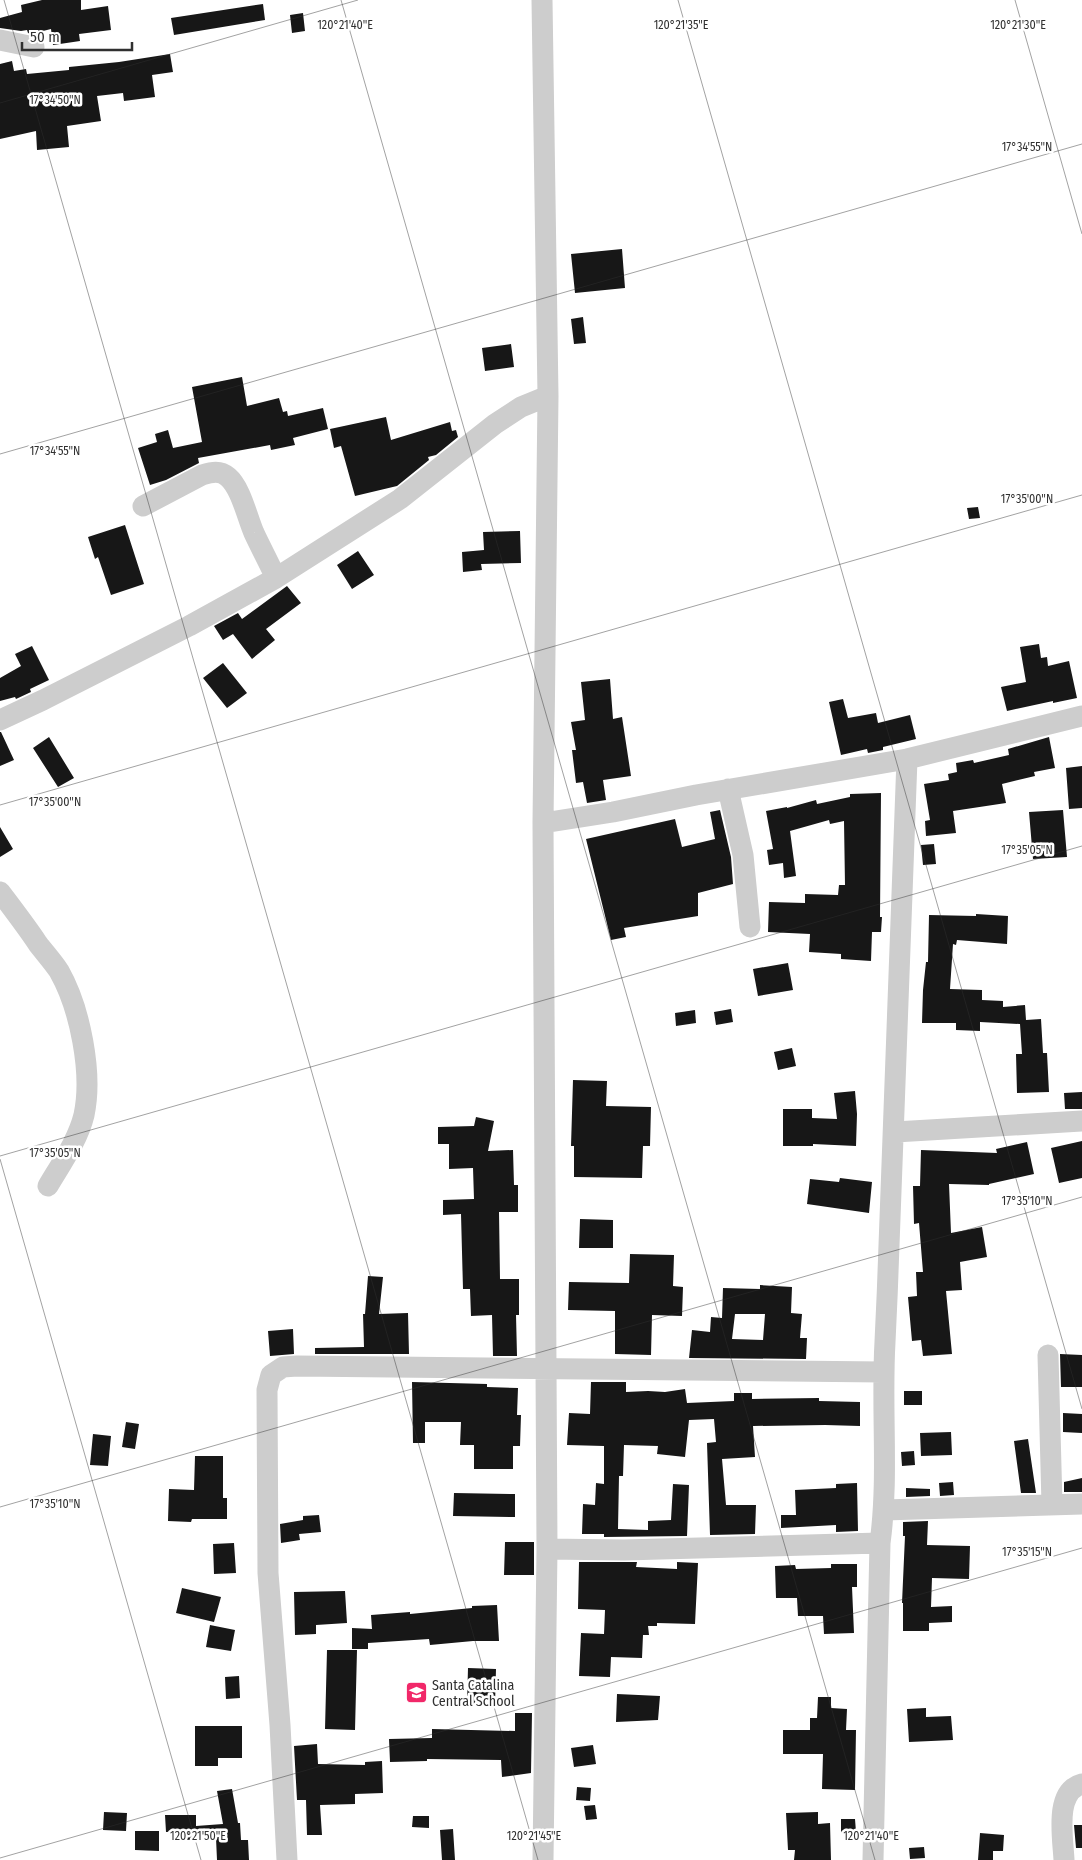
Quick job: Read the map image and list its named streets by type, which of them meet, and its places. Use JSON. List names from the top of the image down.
{
  "places": {
    "school or university": ["Santa Catalina Central School"]
  },
  "scale_bar": "50 m",
  "coordinates": [
    "120°21'40\"E",
    "120°21'35\"E",
    "120°21'30\"E",
    "17°34'50\"N",
    "17°34'55\"N",
    "17°35'00\"N",
    "17°35'05\"N",
    "17°35'10\"N",
    "17°35'15\"N",
    "120°21'50\"E",
    "120°21'45\"E"
  ]
}
